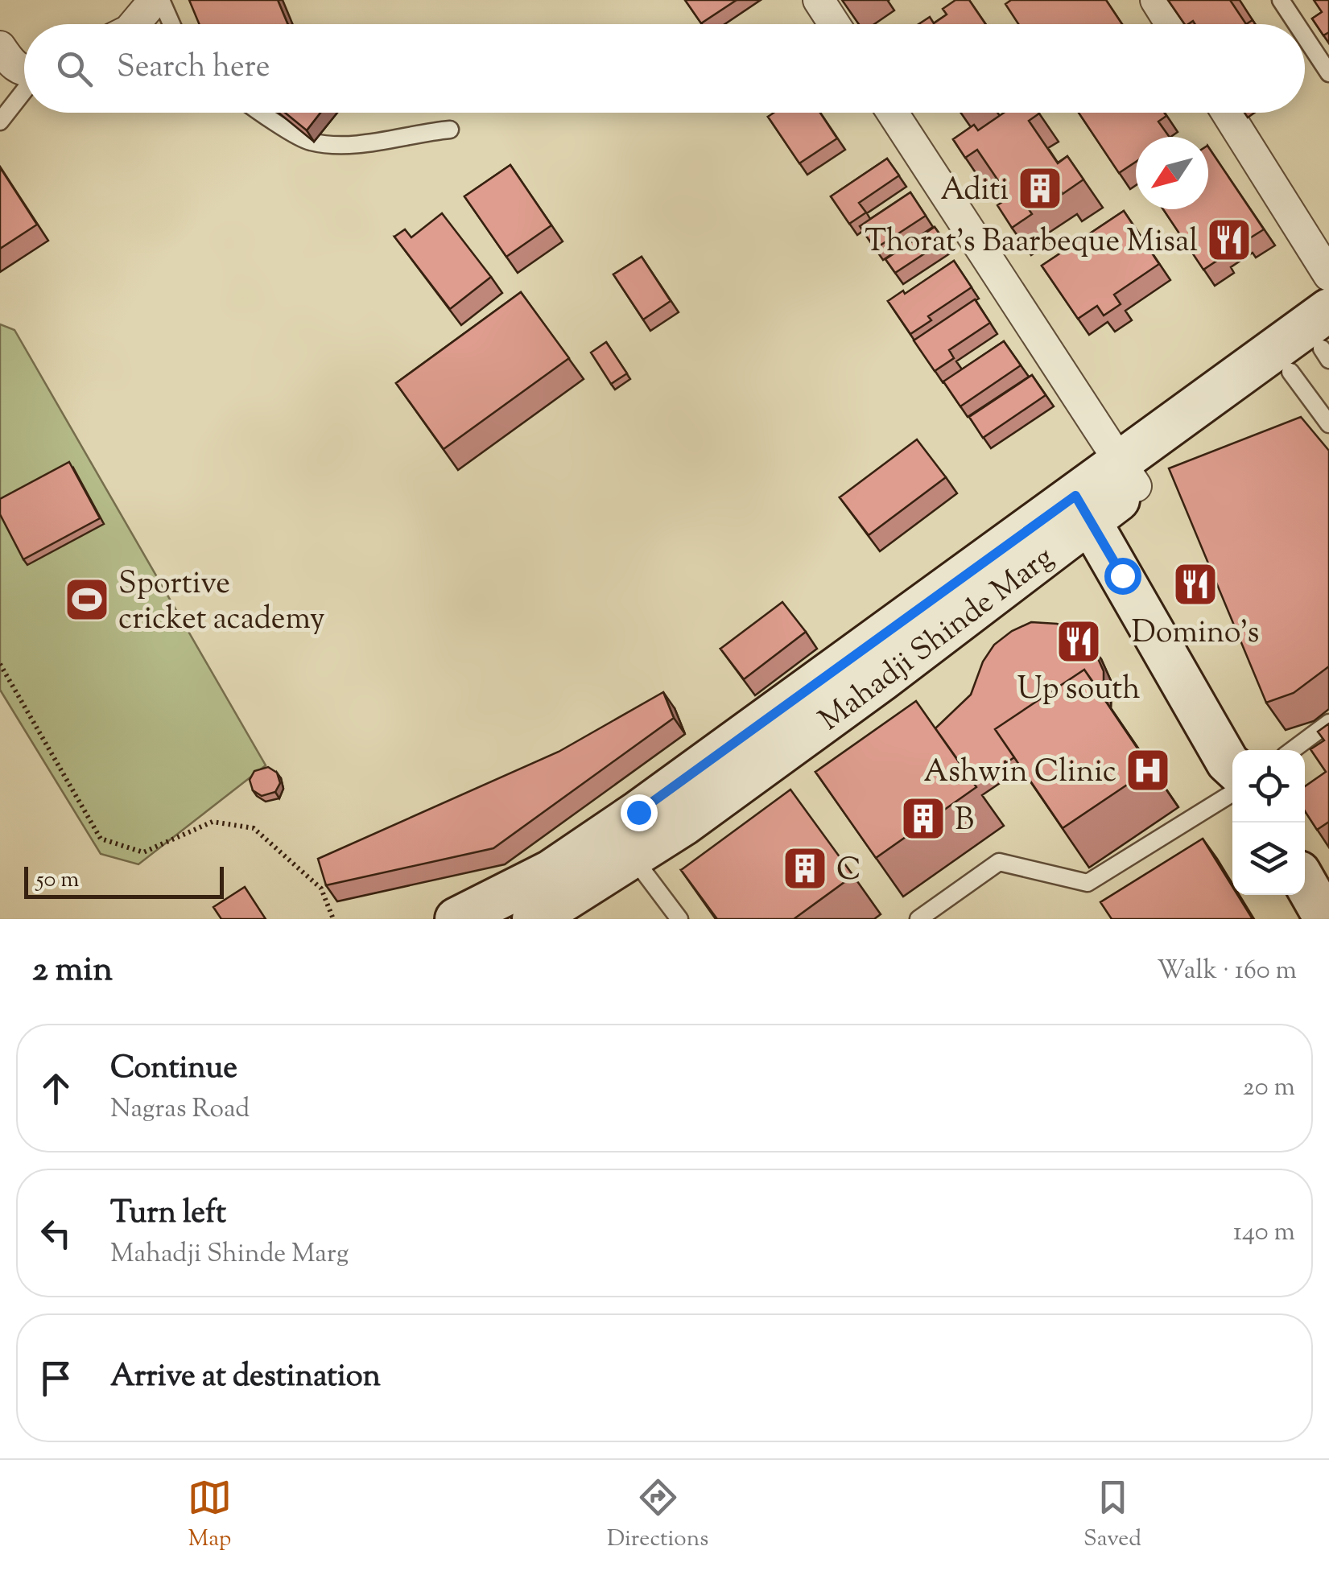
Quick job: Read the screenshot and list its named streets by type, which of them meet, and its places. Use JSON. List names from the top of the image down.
{
  "streets": {
    "main road": ["Mahadji Shinde Marg"]
  },
  "places": {
    "building": ["Aditi", "B", "C"],
    "restaurant": ["Thorat's Baarbeque Misal", "Domino's", "Up south"],
    "sports": ["Sportive cricket academy"],
    "hospital": ["Ashwin Clinic"]
  },
  "scale_bar": "50 m",
  "north": "bottom left",
  "page": {
    "search": "Search here",
    "scale": "50 m",
    "heading": ["2 min", "Walk · 160 m"],
    "list": [
      ["Continue", "Nagras Road", "20 m"],
      ["Turn left", "Mahadji Shinde Marg", "140 m"],
      "Arrive at destination"
    ],
    "nav": ["Map", "Directions", "Saved"]
  }
}
